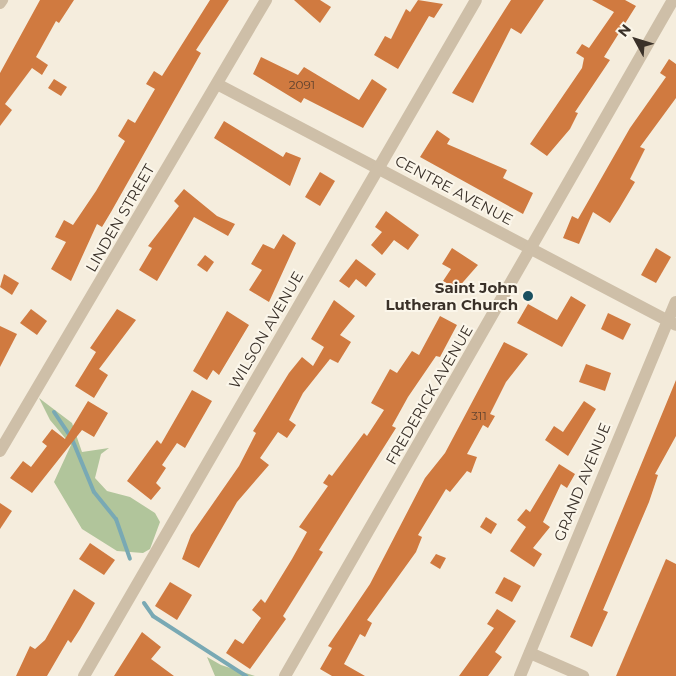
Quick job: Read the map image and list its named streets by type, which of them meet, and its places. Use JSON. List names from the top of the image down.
{
  "streets": {
    "street": [
      "CENTRE AVENUE",
      "LINDEN STREET",
      "WILSON AVENUE",
      "FREDERICK AVENUE",
      "GRAND AVENUE"
    ]
  },
  "crossings": [
    ["CENTRE AVENUE", "LINDEN STREET"],
    ["CENTRE AVENUE", "WILSON AVENUE"],
    ["CENTRE AVENUE", "FREDERICK AVENUE"],
    ["CENTRE AVENUE", "GRAND AVENUE"]
  ],
  "places": ["Saint John Lutheran Church"],
  "house_numbers": ["2091", "311"],
  "north": "top left"
}
